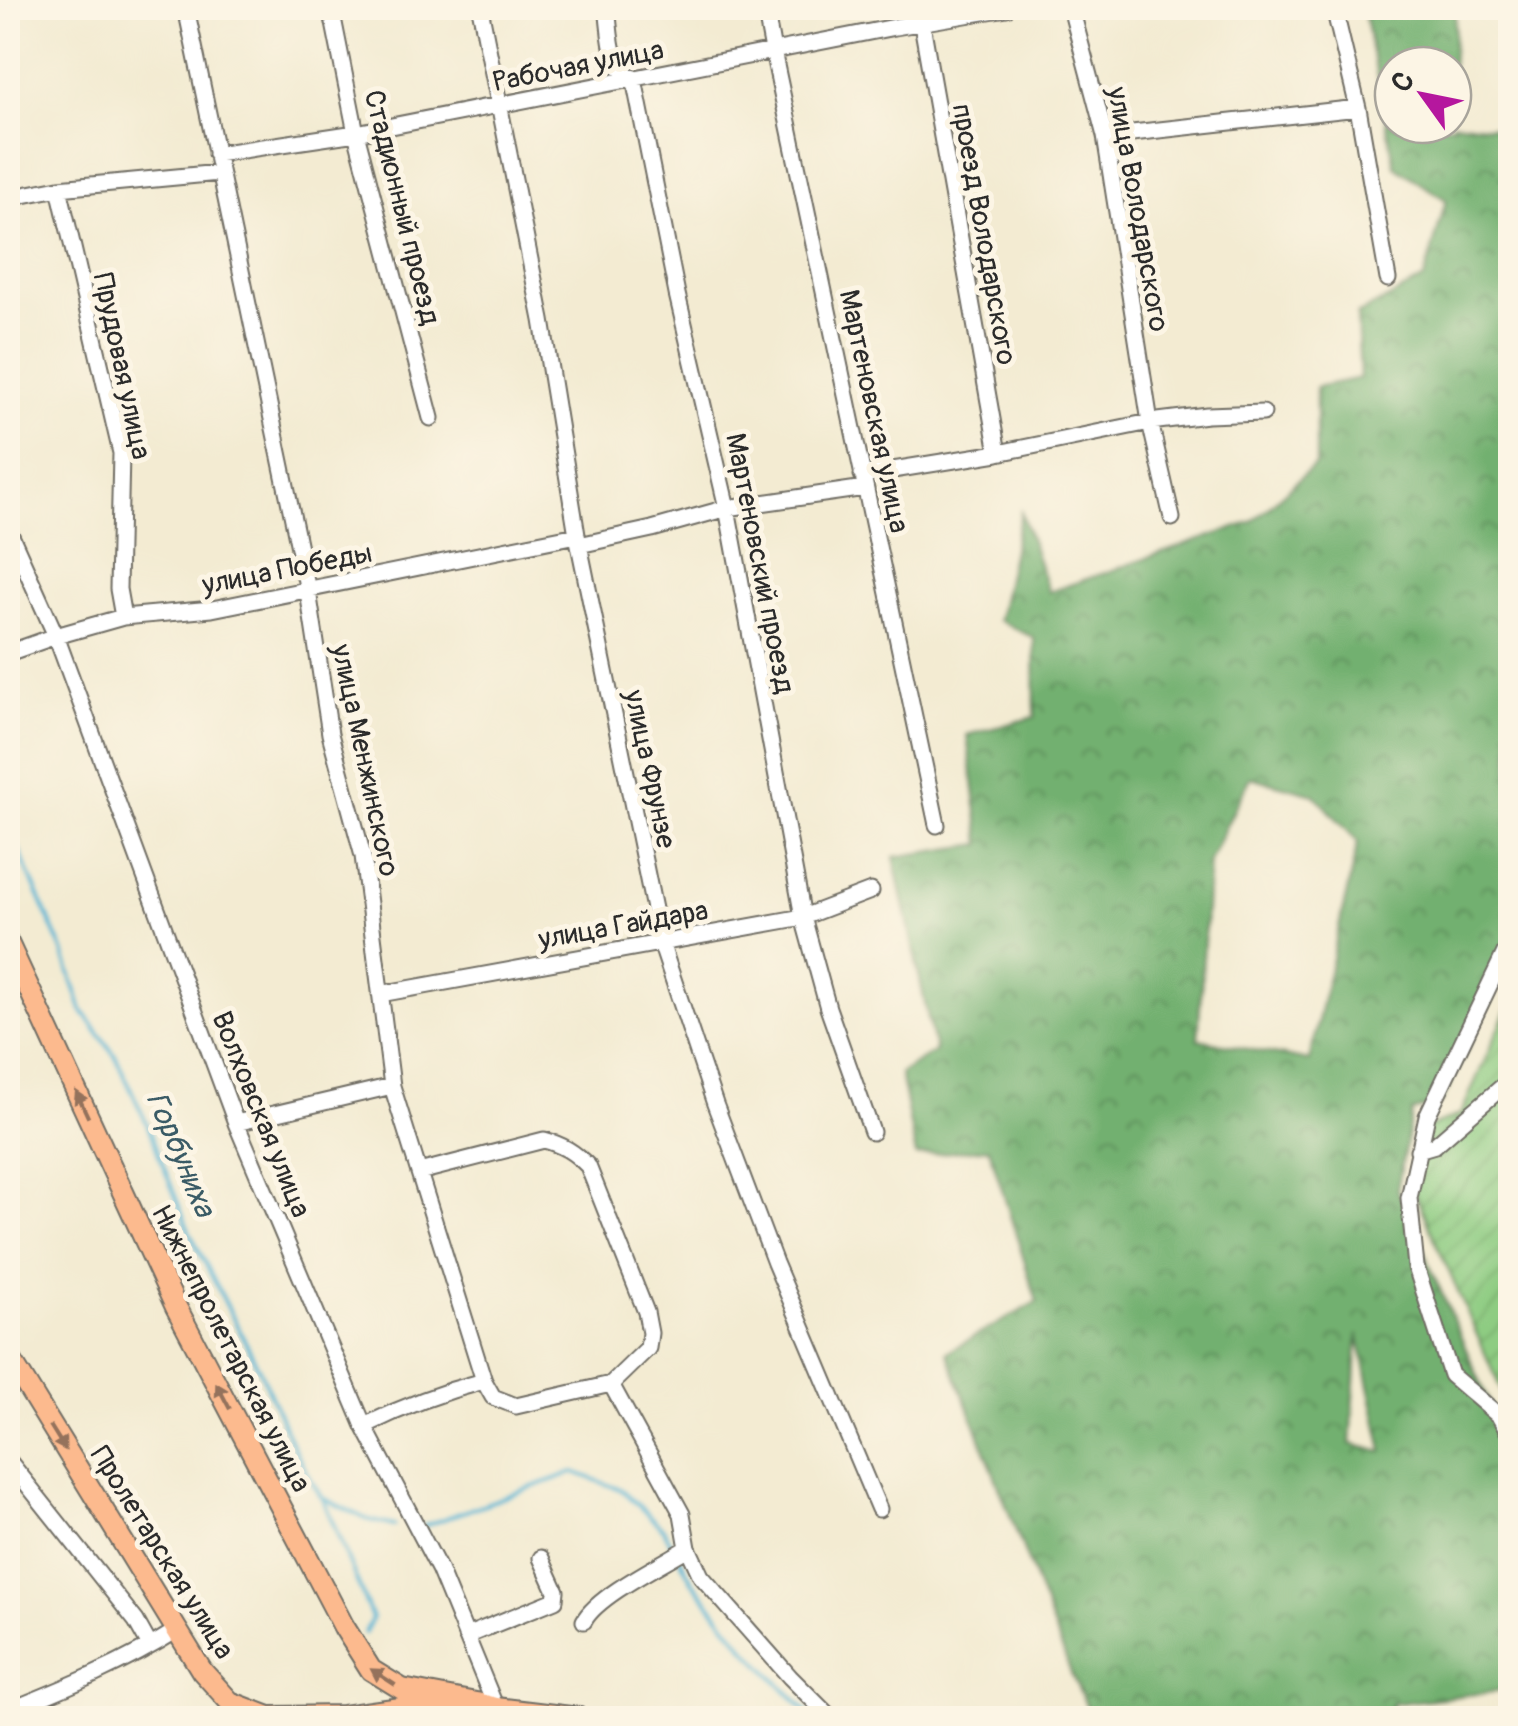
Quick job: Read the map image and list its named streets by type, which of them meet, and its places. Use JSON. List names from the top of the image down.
{
  "streets": {
    "main road": ["Нижнепролетарская улица", "Пролетарская улица"],
    "street": [
      "Рабочая улица",
      "Стадионный проезд",
      "улица Володарского",
      "проезд Володарского",
      "Прудовая улица",
      "Мартеновская улица",
      "Мартеновский проезд",
      "улица Победы",
      "улица Менжинского",
      "улица Фрунзе",
      "улица Гайдара",
      "Волховская улица"
    ]
  },
  "crossings": [
    ["Рабочая улица", "Стадионный проезд"],
    ["Рабочая улица", "проезд Володарского"],
    ["Рабочая улица", "Мартеновская улица"],
    ["Рабочая улица", "Мартеновский проезд"],
    ["Рабочая улица", "улица Менжинского"],
    ["Рабочая улица", "улица Фрунзе"],
    ["улица Володарского", "улица Победы"],
    ["проезд Володарского", "улица Победы"],
    ["Прудовая улица", "улица Победы"],
    ["Мартеновская улица", "улица Победы"],
    ["Мартеновский проезд", "улица Победы"],
    ["Мартеновский проезд", "улица Гайдара"],
    ["улица Победы", "улица Менжинского"],
    ["улица Победы", "улица Фрунзе"],
    ["улица Победы", "Волховская улица"],
    ["улица Менжинского", "улица Гайдара"],
    ["улица Фрунзе", "улица Гайдара"],
    ["Волховская улица", "Нижнепролетарская улица"],
    ["Волховская улица", "Пролетарская улица"],
    ["Нижнепролетарская улица", "Пролетарская улица"]
  ],
  "one_way": ["Нижнепролетарская улица", "Пролетарская улица"],
  "water": ["Горбуниха"],
  "north": "top left"
}
